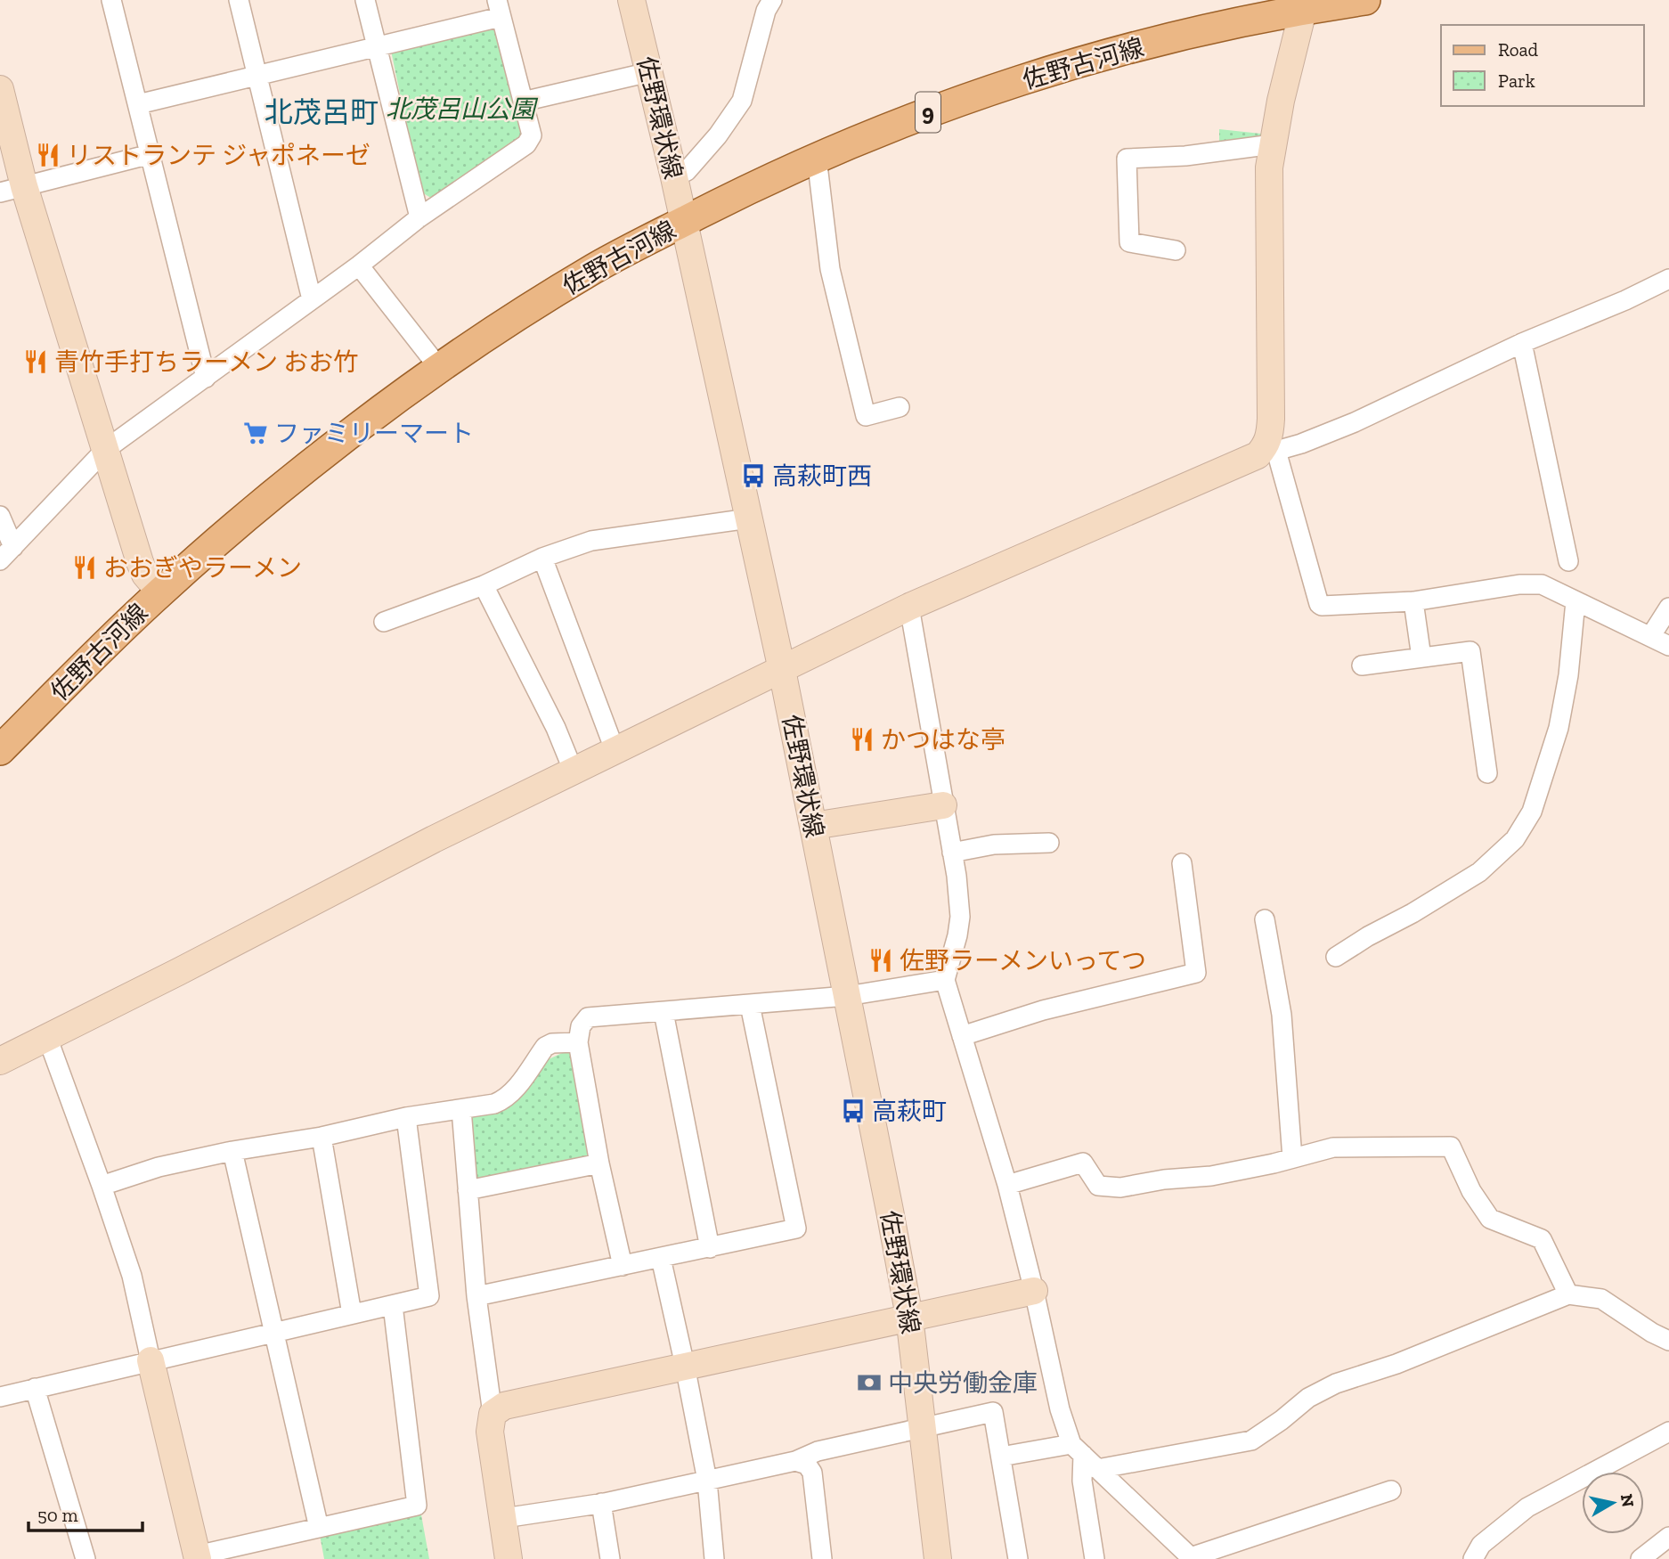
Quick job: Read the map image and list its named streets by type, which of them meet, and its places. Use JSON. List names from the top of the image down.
{
  "streets": {
    "main road": ["佐野古河線", "9"],
    "street": ["佐野環状線"]
  },
  "crossings": [
    ["佐野古河線", "佐野環状線"]
  ],
  "districts": ["北茂呂町"],
  "parks": ["北茂呂山公園"],
  "places": {
    "restaurant": [
      "リストランテ ジャポネーゼ",
      "青竹手打ちラーメン おお竹",
      "おおぎやラーメン",
      "かつはな亭",
      "佐野ラーメンいってつ"
    ],
    "supermarket": ["ファミリーマート"],
    "bus stop": ["高萩町西", "高萩町"],
    "bank": ["中央労働金庫"]
  },
  "legend": ["Road", "Park"],
  "scale_bar": "50 m",
  "north": "right"
}
